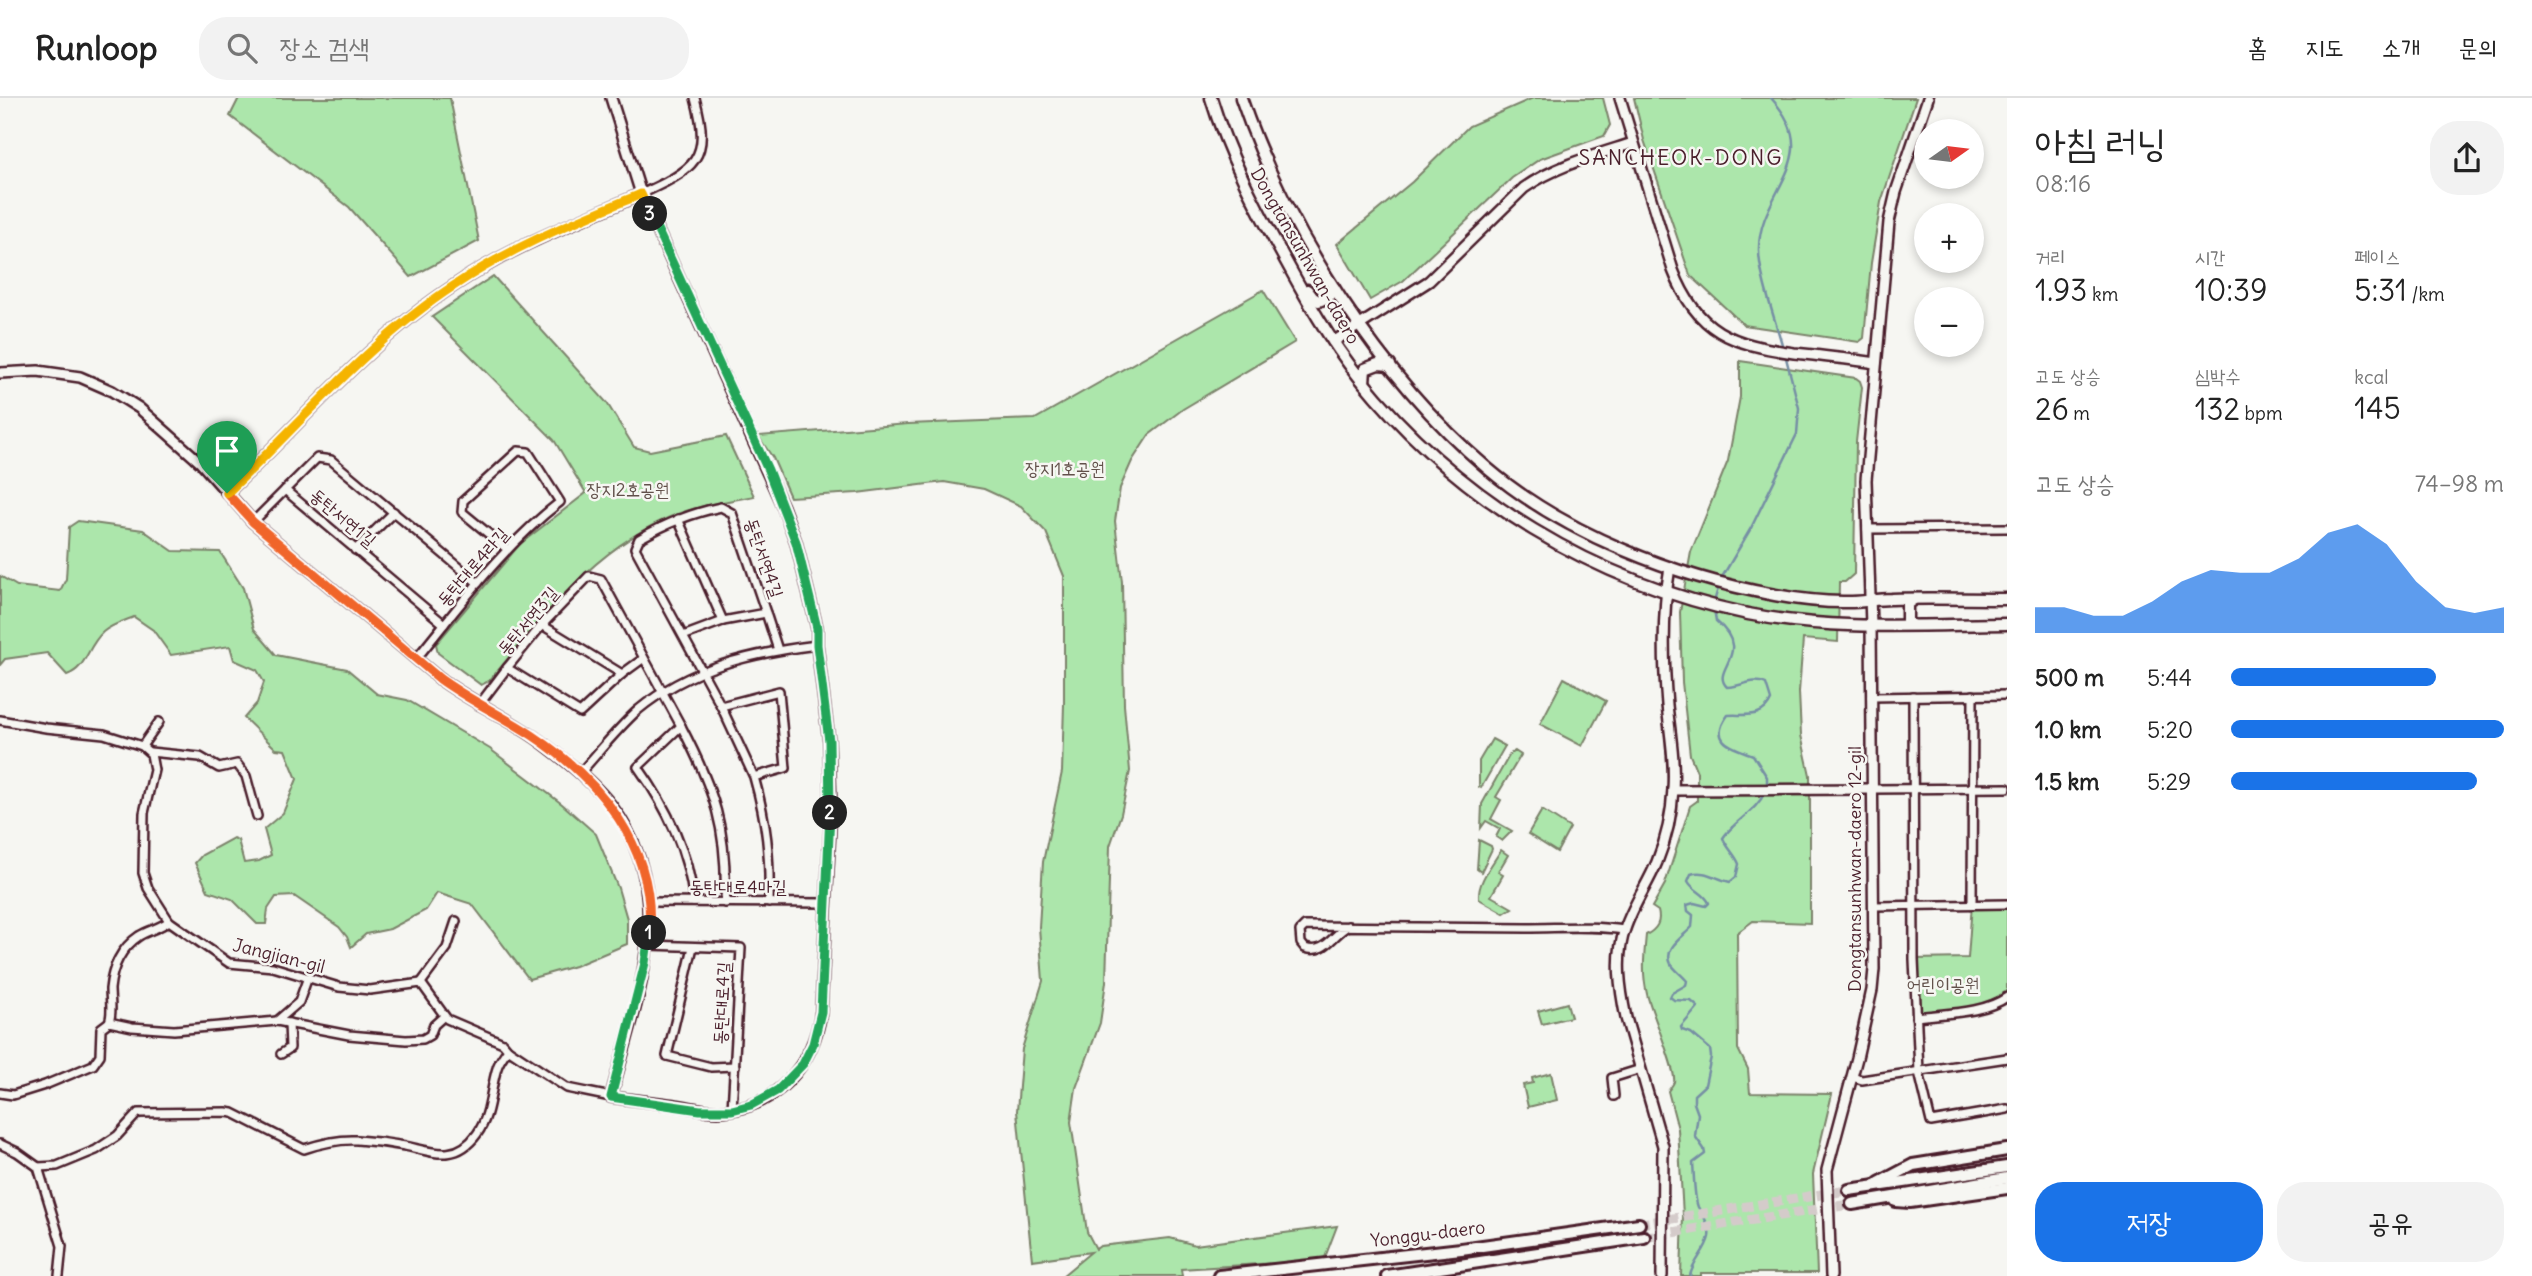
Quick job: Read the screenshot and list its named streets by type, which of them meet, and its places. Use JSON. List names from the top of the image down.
{
  "streets": {
    "highway": ["Yonggu-daero"],
    "main road": ["Dongtansunhwan-daero"],
    "street": [
      "동탄서연1길",
      "동탄서연4길",
      "동탄대로4라길",
      "동탄서연3길",
      "Dongtansunhwan-daero 12-gil",
      "동탄대로4마길",
      "Jangjian-gil",
      "동탄대로4길"
    ]
  },
  "crossings": [
    ["Dongtansunhwan-daero", "Dongtansunhwan-daero 12-gil"],
    ["동탄서연1길", "동탄대로4라길"],
    ["동탄서연4길", "동탄대로4마길"],
    ["동탄서연3길", "동탄대로4마길"]
  ],
  "districts": ["SANCHEOK-DONG"],
  "parks": ["장지1호공원", "장지2호공원", "어린이공원"],
  "north": "right",
  "page": {
    "header": "Runloop",
    "search": "장소 검색",
    "nav": [
      "홈",
      "지도",
      "소개",
      "문의"
    ],
    "heading": ["아침 러닝", "08:16"],
    "map_buttons": ["+", "−"],
    "pins": ["3", "2", "1"],
    "stats": [
      ["거리", "1.93 km"],
      ["시간", "10:39"],
      ["페이스", "5:31 /km"],
      ["고도 상승", "26 m"],
      ["심박수", "132 bpm"],
      ["kcal", "145"]
    ],
    "chart": ["고도 상승", "74–98 m"],
    "list": [
      {
        "name": "500 m",
        "note": "5:44"
      },
      {
        "name": "1.0 km",
        "note": "5:20"
      },
      {
        "name": "1.5 km",
        "note": "5:29"
      }
    ],
    "buttons": ["저장", "공유"]
  }
}
